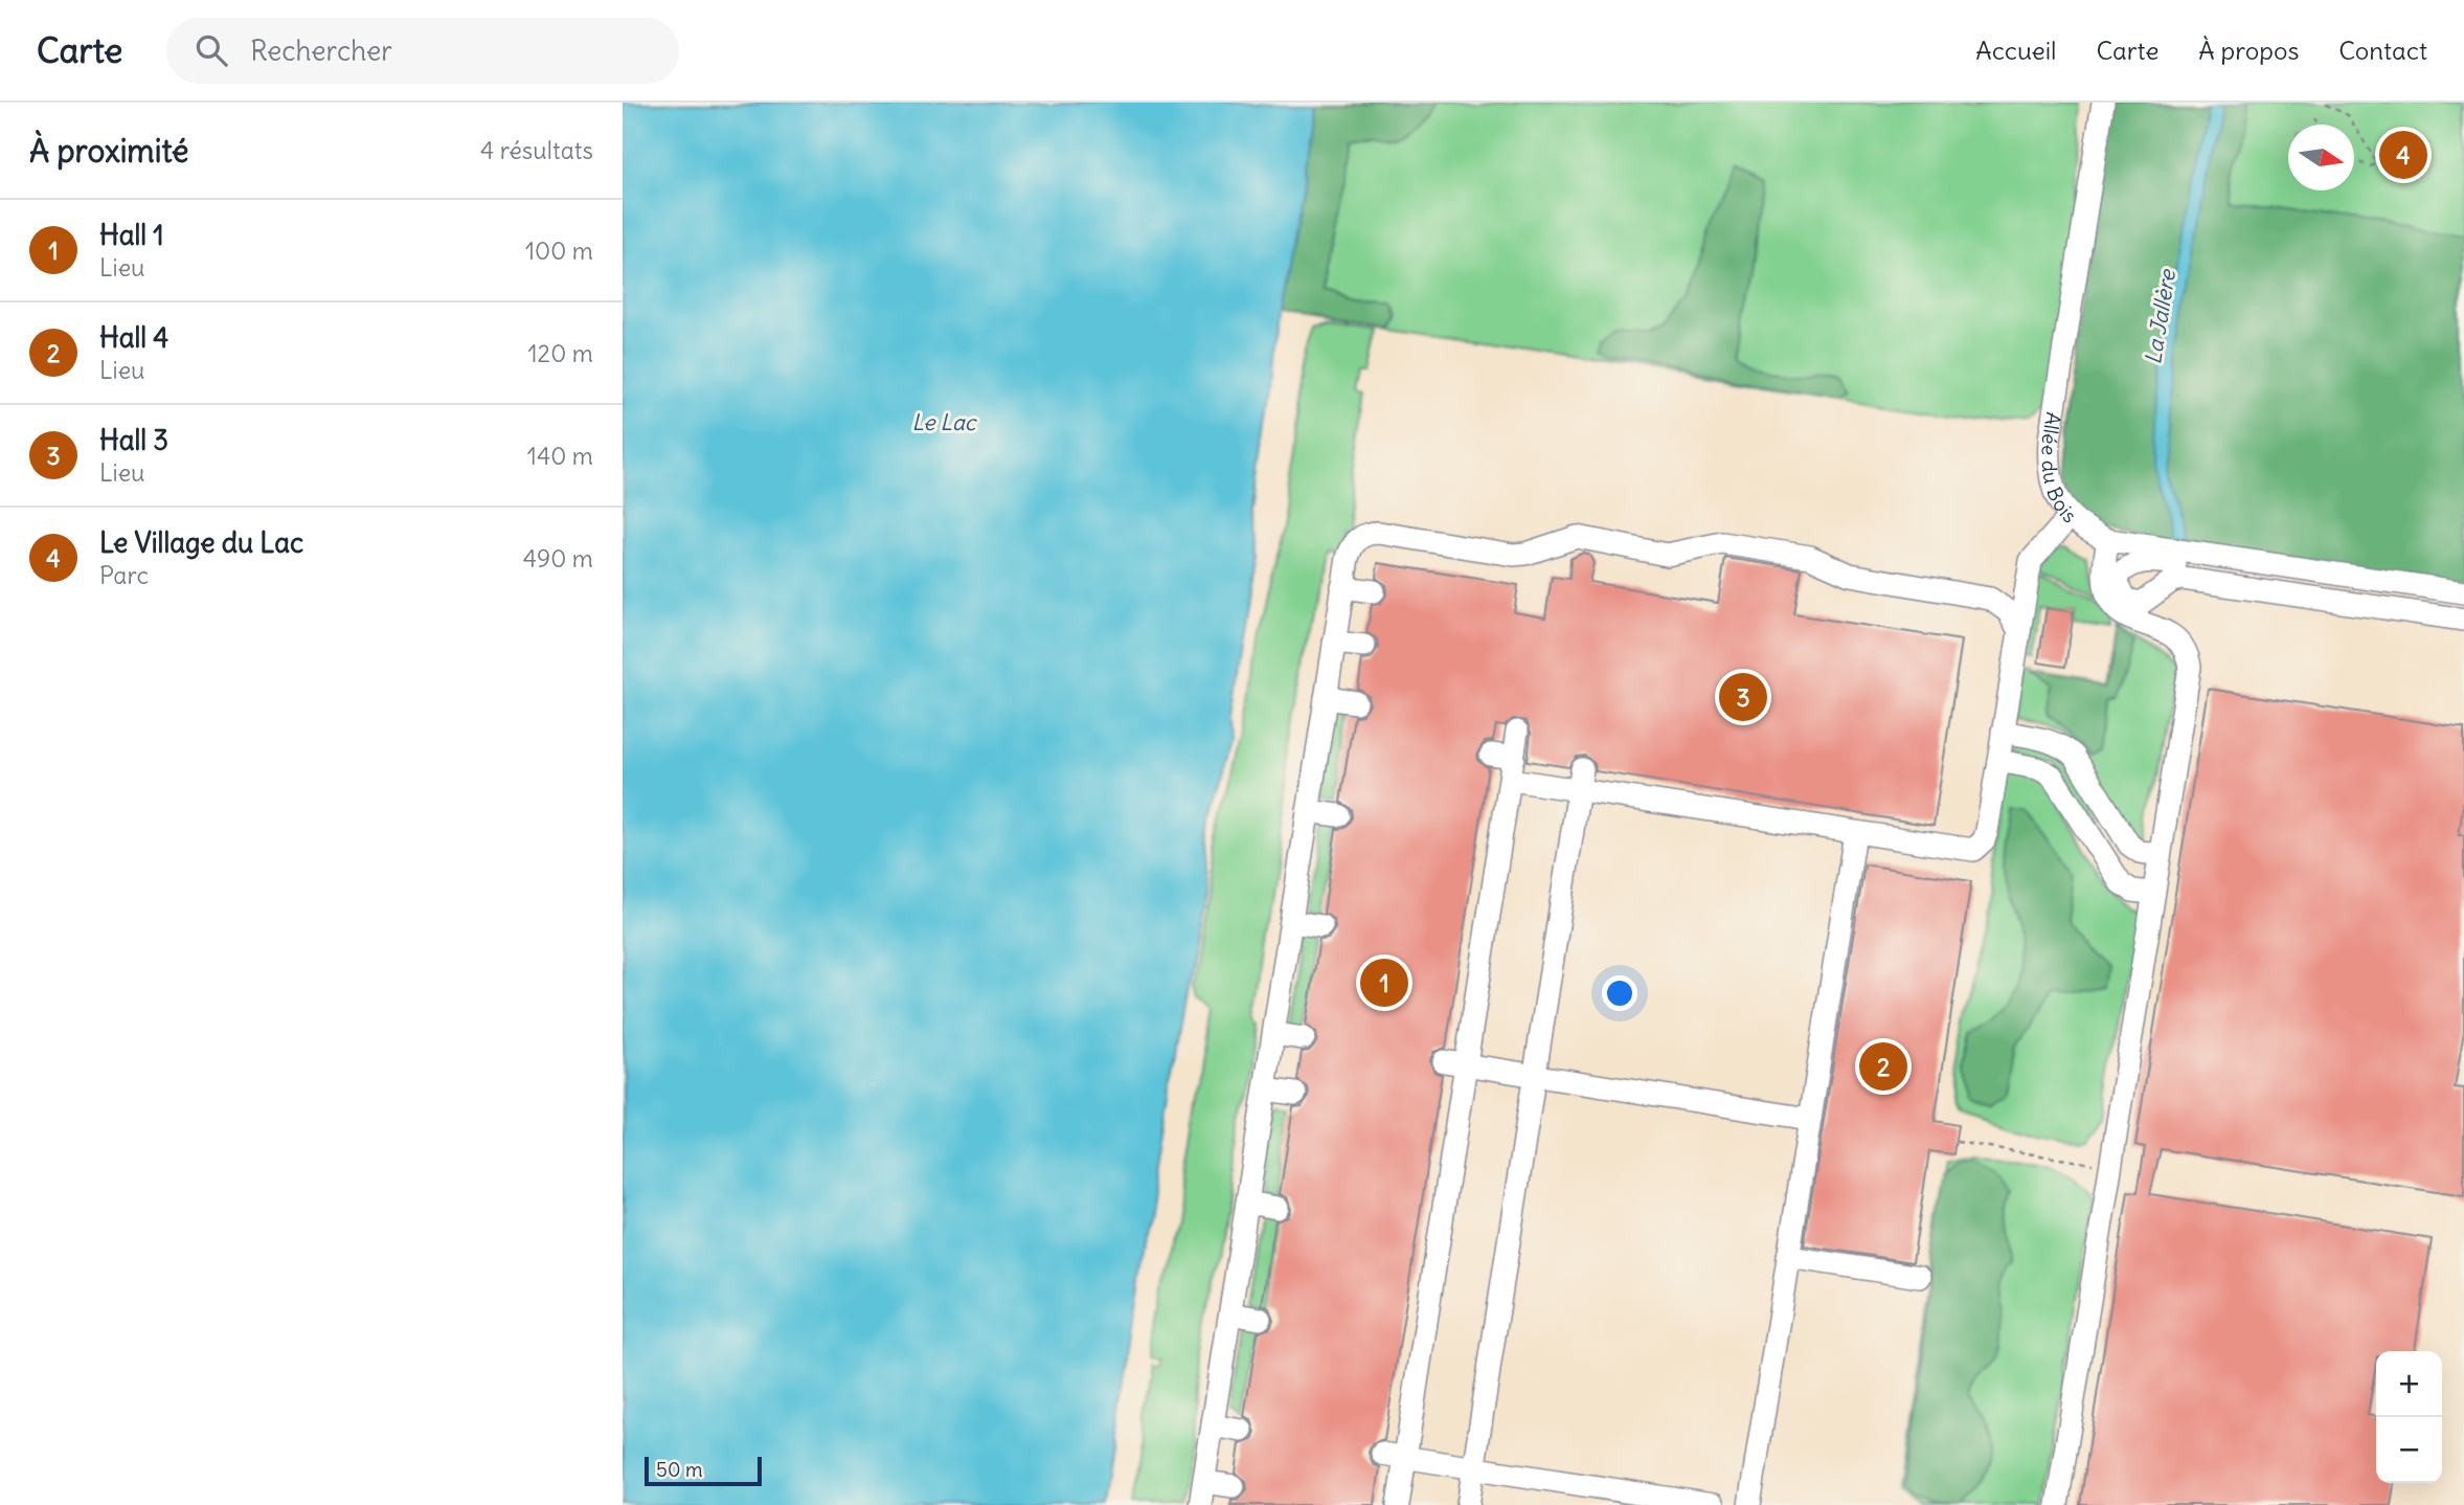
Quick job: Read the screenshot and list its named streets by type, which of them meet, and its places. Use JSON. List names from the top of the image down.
{
  "streets": {
    "street": ["Allée du Bois"]
  },
  "water": ["La Jallère", "Le Lac"],
  "scale_bar": "50 m",
  "north": "right",
  "page": {
    "header": "Carte",
    "search": "Rechercher",
    "nav": [
      "Accueil",
      "Carte",
      "À propos",
      "Contact"
    ],
    "heading": ["À proximité", "4 résultats"],
    "pins": [
      "4",
      "3",
      "1",
      "2"
    ],
    "list": [
      {
        "mark": "1",
        "name": "Hall 1",
        "note": "Lieu",
        "value": "100 m"
      },
      {
        "mark": "2",
        "name": "Hall 4",
        "note": "Lieu",
        "value": "120 m"
      },
      {
        "mark": "3",
        "name": "Hall 3",
        "note": "Lieu",
        "value": "140 m"
      },
      {
        "mark": "4",
        "name": "Le Village du Lac",
        "note": "Parc",
        "value": "490 m"
      }
    ],
    "map_buttons": ["+", "−"],
    "scale": "50 m"
  }
}
